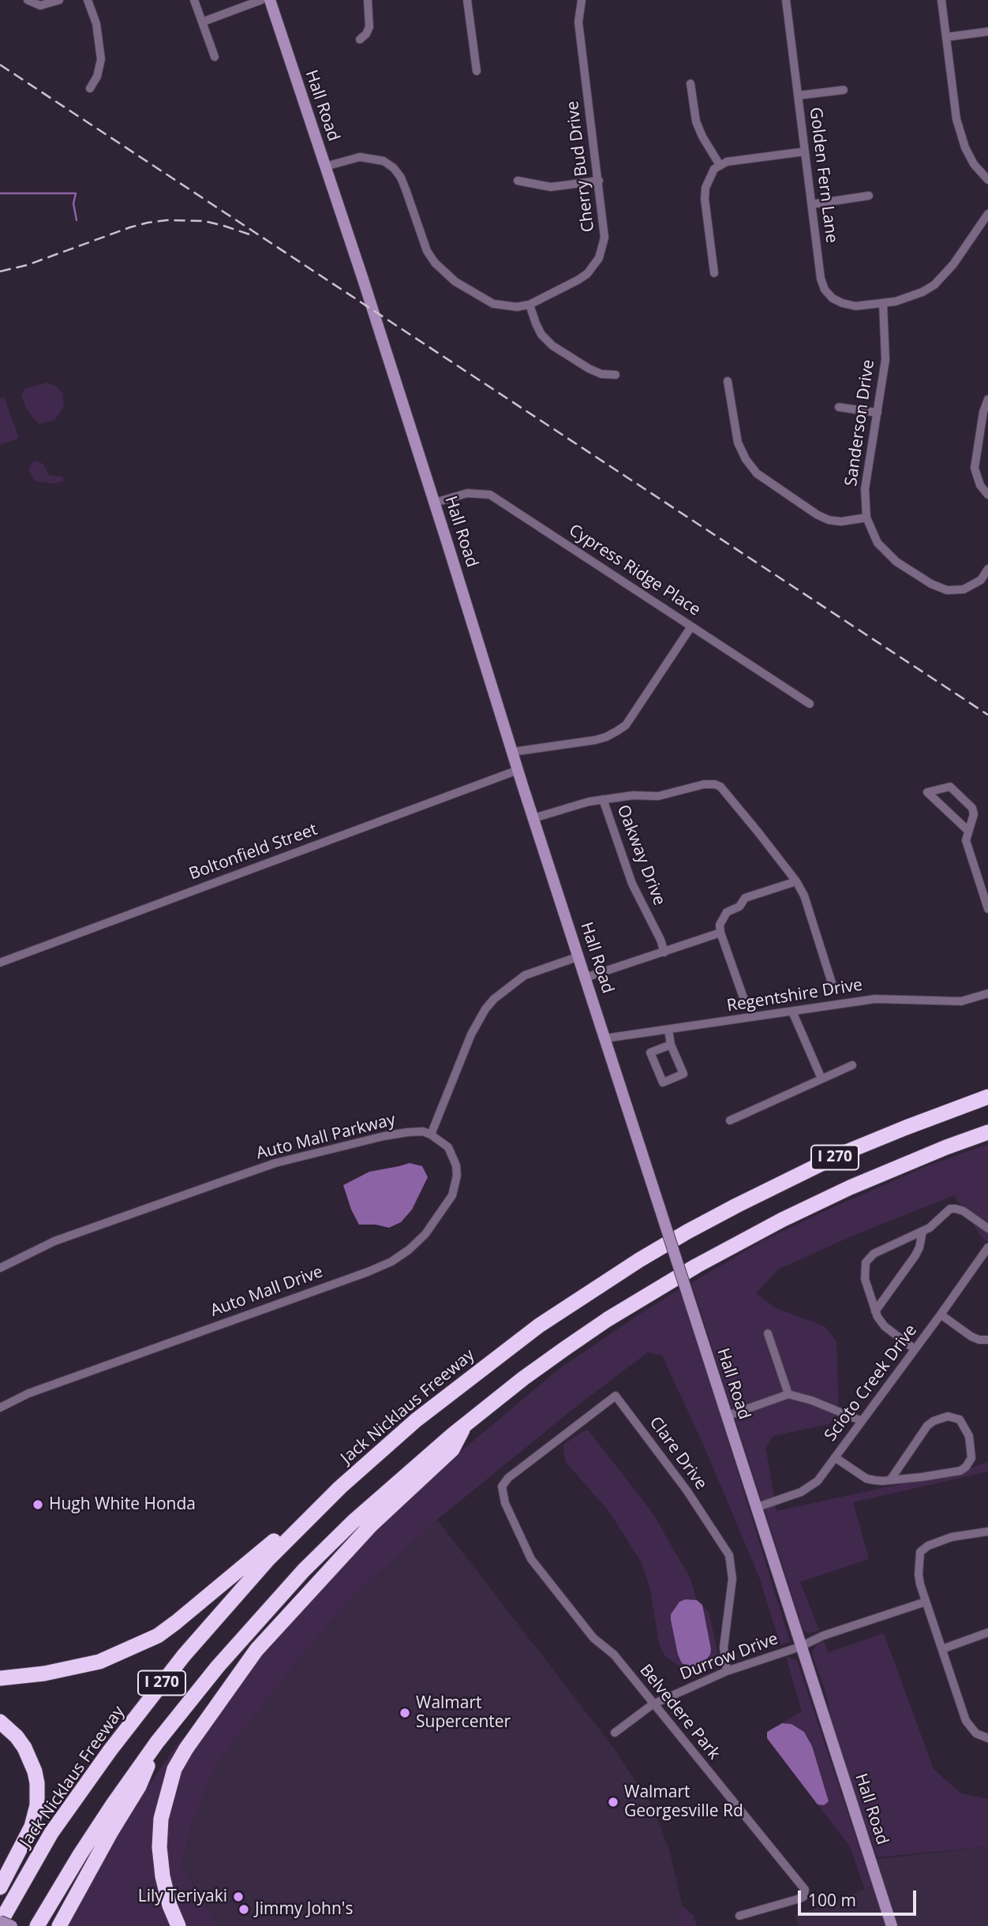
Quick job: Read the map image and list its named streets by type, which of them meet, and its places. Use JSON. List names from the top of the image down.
{
  "streets": {
    "highway": ["I 270", "Jack Nicklaus Freeway"],
    "main road": ["Hall Road"],
    "street": [
      "Cherry Bud Drive",
      "Golden Fern Lane",
      "Sanderson Drive",
      "Cypress Ridge Place",
      "Boltonfield Street",
      "Oakway Drive",
      "Regentshire Drive",
      "Auto Mall Parkway",
      "Auto Mall Drive",
      "Scioto Creek Drive",
      "Clare Drive",
      "Durrow Drive",
      "Belvedere Park"
    ]
  },
  "crossings": [
    ["Hall Road", "Cherry Bud Drive"],
    ["Hall Road", "Cypress Ridge Place"],
    ["Hall Road", "Boltonfield Street"],
    ["Hall Road", "Regentshire Drive"],
    ["Hall Road", "Scioto Creek Drive"],
    ["Hall Road", "Durrow Drive"],
    ["Golden Fern Lane", "Sanderson Drive"],
    ["Auto Mall Parkway", "Auto Mall Drive"],
    ["Clare Drive", "Durrow Drive"],
    ["Clare Drive", "Belvedere Park"],
    ["Durrow Drive", "Belvedere Park"]
  ],
  "places": [
    "Hugh White Honda",
    "Walmart Supercenter",
    "Walmart Georgesville Rd",
    "Lily Teriyaki",
    "Jimmy John's"
  ],
  "scale_bar": "100 m"
}
